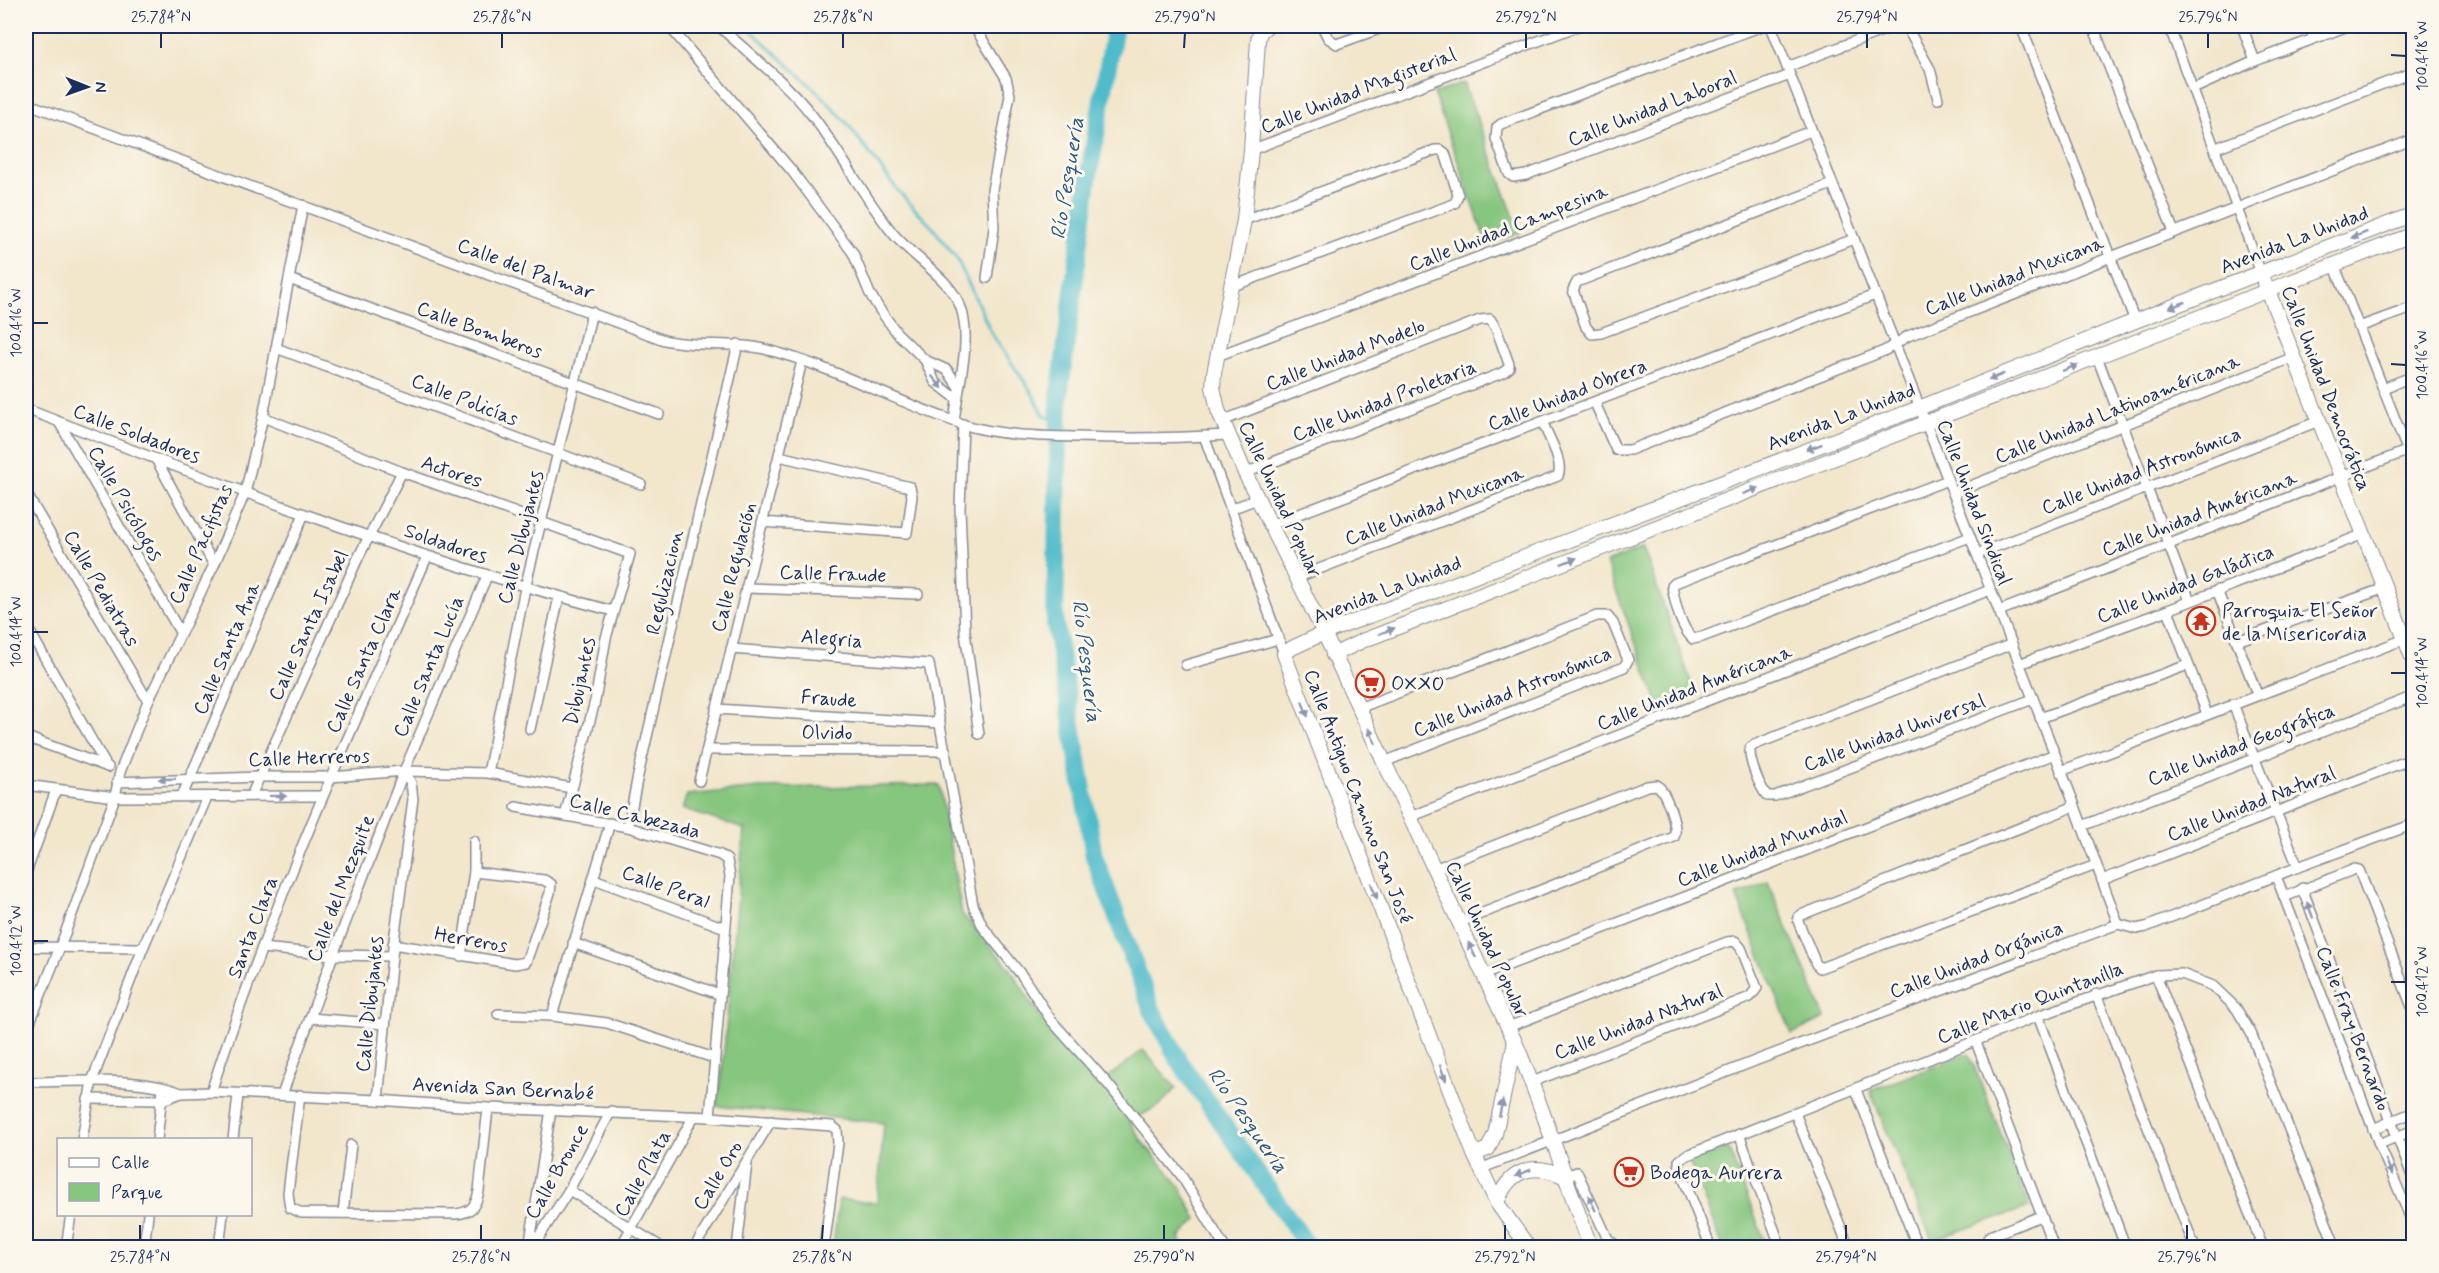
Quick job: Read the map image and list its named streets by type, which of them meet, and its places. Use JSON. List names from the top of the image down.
{
  "streets": {
    "street": [
      "Calle Unidad Magisterial",
      "Calle Unidad Laboral",
      "Calle Unidad Campesina",
      "Avenida La Unidad",
      "Calle del Palmar",
      "Calle Unidad Mexicana",
      "Calle Bomberos",
      "Calle Unidad Modelo",
      "Calle Unidad Democrática",
      "Calle Unidad Obrera",
      "Calle Policías",
      "Calle Unidad Proletaria",
      "Calle Unidad Latinoaméricana",
      "Calle Soldadores",
      "Calle Unidad Astronómica",
      "Actores",
      "Calle Unidad Popular",
      "Calle Unidad Sindical",
      "Calle Psicólogos",
      "Calle Unidad Américana",
      "Calle Dibujantes",
      "Soldadores",
      "Calle Pacifistas",
      "Calle Regulación",
      "Calle Fraude",
      "Regulizacion",
      "Calle Unidad Galáctica",
      "Calle Pediatras",
      "Calle Santa Isabel",
      "Alegria",
      "Calle Santa Ana",
      "Calle Santa Clara",
      "Calle Santa Lucía",
      "Dibujantes",
      "Fraude",
      "Olvido",
      "Calle Unidad Universal",
      "Calle Unidad Geográfica",
      "Calle Herreros",
      "Calle Antiguo Camino San José",
      "Calle Unidad Natural",
      "Calle Cabezada",
      "Calle Unidad Mundial",
      "Calle Peral",
      "Calle del Mezquite",
      "Santa Clara",
      "Herreros",
      "Calle Unidad Orgánica",
      "Calle Mario Quintanilla",
      "Calle Fray Bernardo",
      "Avenida San Bernabé",
      "Calle Bronce",
      "Calle Plata",
      "Calle Oro"
    ]
  },
  "crossings": [
    ["Calle Unidad Magisterial", "Calle Unidad Popular"],
    ["Calle Unidad Laboral", "Calle Unidad Sindical"],
    ["Calle Unidad Campesina", "Calle Unidad Popular"],
    ["Calle Unidad Campesina", "Calle Unidad Sindical"],
    ["Avenida La Unidad", "Calle Unidad Democrática"],
    ["Avenida La Unidad", "Calle Unidad Popular"],
    ["Avenida La Unidad", "Calle Unidad Sindical"],
    ["Avenida La Unidad", "Calle Antiguo Camino San José"],
    ["Calle del Palmar", "Calle Unidad Popular"],
    ["Calle del Palmar", "Calle Dibujantes"],
    ["Calle del Palmar", "Calle Pacifistas"],
    ["Calle del Palmar", "Calle Regulación"],
    ["Calle del Palmar", "Regulizacion"],
    ["Calle del Palmar", "Calle Antiguo Camino San José"],
    ["Calle Unidad Mexicana", "Calle Unidad Democrática"],
    ["Calle Unidad Mexicana", "Calle Unidad Obrera"],
    ["Calle Unidad Mexicana", "Calle Unidad Popular"],
    ["Calle Unidad Mexicana", "Calle Unidad Sindical"],
    ["Calle Bomberos", "Calle Dibujantes"],
    ["Calle Bomberos", "Calle Pacifistas"],
    ["Calle Unidad Modelo", "Calle Unidad Proletaria"],
    ["Calle Unidad Modelo", "Calle Unidad Popular"],
    ["Calle Unidad Democrática", "Calle Unidad Latinoaméricana"],
    ["Calle Unidad Democrática", "Calle Unidad Astronómica"],
    ["Calle Unidad Democrática", "Calle Unidad Américana"],
    ["Calle Unidad Democrática", "Calle Unidad Galáctica"],
    ["Calle Unidad Obrera", "Calle Unidad Popular"],
    ["Calle Unidad Obrera", "Calle Unidad Sindical"],
    ["Calle Policías", "Calle Dibujantes"],
    ["Calle Policías", "Calle Pacifistas"],
    ["Calle Unidad Proletaria", "Calle Unidad Popular"],
    ["Calle Unidad Latinoaméricana", "Calle Unidad Sindical"],
    ["Calle Soldadores", "Calle Psicólogos"],
    ["Calle Soldadores", "Soldadores"],
    ["Calle Soldadores", "Calle Pacifistas"],
    ["Calle Soldadores", "Calle Santa Ana"],
    ["Calle Unidad Astronómica", "Calle Unidad Popular"],
    ["Calle Unidad Astronómica", "Calle Unidad Sindical"],
    ["Actores", "Calle Dibujantes"],
    ["Actores", "Calle Pacifistas"],
    ["Actores", "Calle Santa Isabel"],
    ["Actores", "Dibujantes"],
    ["Calle Unidad Popular", "Calle Unidad Américana"],
    ["Calle Unidad Popular", "Calle Unidad Natural"],
    ["Calle Unidad Popular", "Calle Unidad Mundial"],
    ["Calle Unidad Popular", "Calle Unidad Orgánica"],
    ["Calle Unidad Sindical", "Calle Unidad Américana"],
    ["Calle Unidad Sindical", "Calle Unidad Galáctica"],
    ["Calle Unidad Sindical", "Calle Unidad Universal"],
    ["Calle Unidad Sindical", "Calle Unidad Geográfica"],
    ["Calle Unidad Sindical", "Calle Unidad Natural"],
    ["Calle Unidad Sindical", "Calle Unidad Mundial"],
    ["Calle Unidad Sindical", "Calle Unidad Orgánica"],
    ["Calle Psicólogos", "Calle Pacifistas"],
    ["Calle Dibujantes", "Soldadores"],
    ["Calle Dibujantes", "Calle Santa Lucía"],
    ["Calle Dibujantes", "Calle Herreros"],
    ["Calle Dibujantes", "Calle del Mezquite"],
    ["Calle Dibujantes", "Herreros"],
    ["Calle Dibujantes", "Avenida San Bernabé"],
    ["Soldadores", "Calle Santa Isabel"],
    ["Soldadores", "Calle Santa Ana"],
    ["Soldadores", "Calle Santa Clara"],
    ["Soldadores", "Calle Santa Lucía"],
    ["Soldadores", "Dibujantes"],
    ["Calle Pacifistas", "Calle Pediatras"],
    ["Calle Pacifistas", "Calle Herreros"],
    ["Calle Regulación", "Calle Fraude"],
    ["Calle Regulación", "Alegria"],
    ["Calle Regulación", "Fraude"],
    ["Calle Regulación", "Olvido"],
    ["Regulizacion", "Calle Cabezada"],
    ["Calle Santa Isabel", "Calle Herreros"],
    ["Alegria", "Fraude"],
    ["Calle Santa Ana", "Calle Herreros"],
    ["Calle Santa Clara", "Calle Herreros"],
    ["Calle Santa Clara", "Santa Clara"],
    ["Calle Santa Lucía", "Calle Herreros"],
    ["Calle Santa Lucía", "Calle del Mezquite"],
    ["Dibujantes", "Calle Herreros"],
    ["Dibujantes", "Calle Cabezada"],
    ["Calle Herreros", "Calle del Mezquite"],
    ["Calle Herreros", "Santa Clara"],
    ["Calle Antiguo Camino San José", "Calle Unidad Orgánica"],
    ["Calle Cabezada", "Calle Peral"],
    ["Calle del Mezquite", "Avenida San Bernabé"],
    ["Santa Clara", "Avenida San Bernabé"],
    ["Calle Unidad Orgánica", "Calle Fray Bernardo"],
    ["Avenida San Bernabé", "Calle Bronce"],
    ["Avenida San Bernabé", "Calle Plata"],
    ["Avenida San Bernabé", "Calle Oro"]
  ],
  "one_way": ["Calle Antiguo Camino San José"],
  "water": ["Río Pesquería"],
  "places": {
    "temple": ["Parroquia El Señor de la Misericordia"],
    "supermarket": ["OXXO", "Bodega Aurrera"]
  },
  "legend": ["Calle", "Parque"],
  "north": "right",
  "coordinates": [
    "25.784°N",
    "25.786°N",
    "25.788°N",
    "25.790°N",
    "25.792°N",
    "25.794°N",
    "25.796°N",
    "100.418°W",
    "100.416°W",
    "100.414°W",
    "100.412°W"
  ]
}
